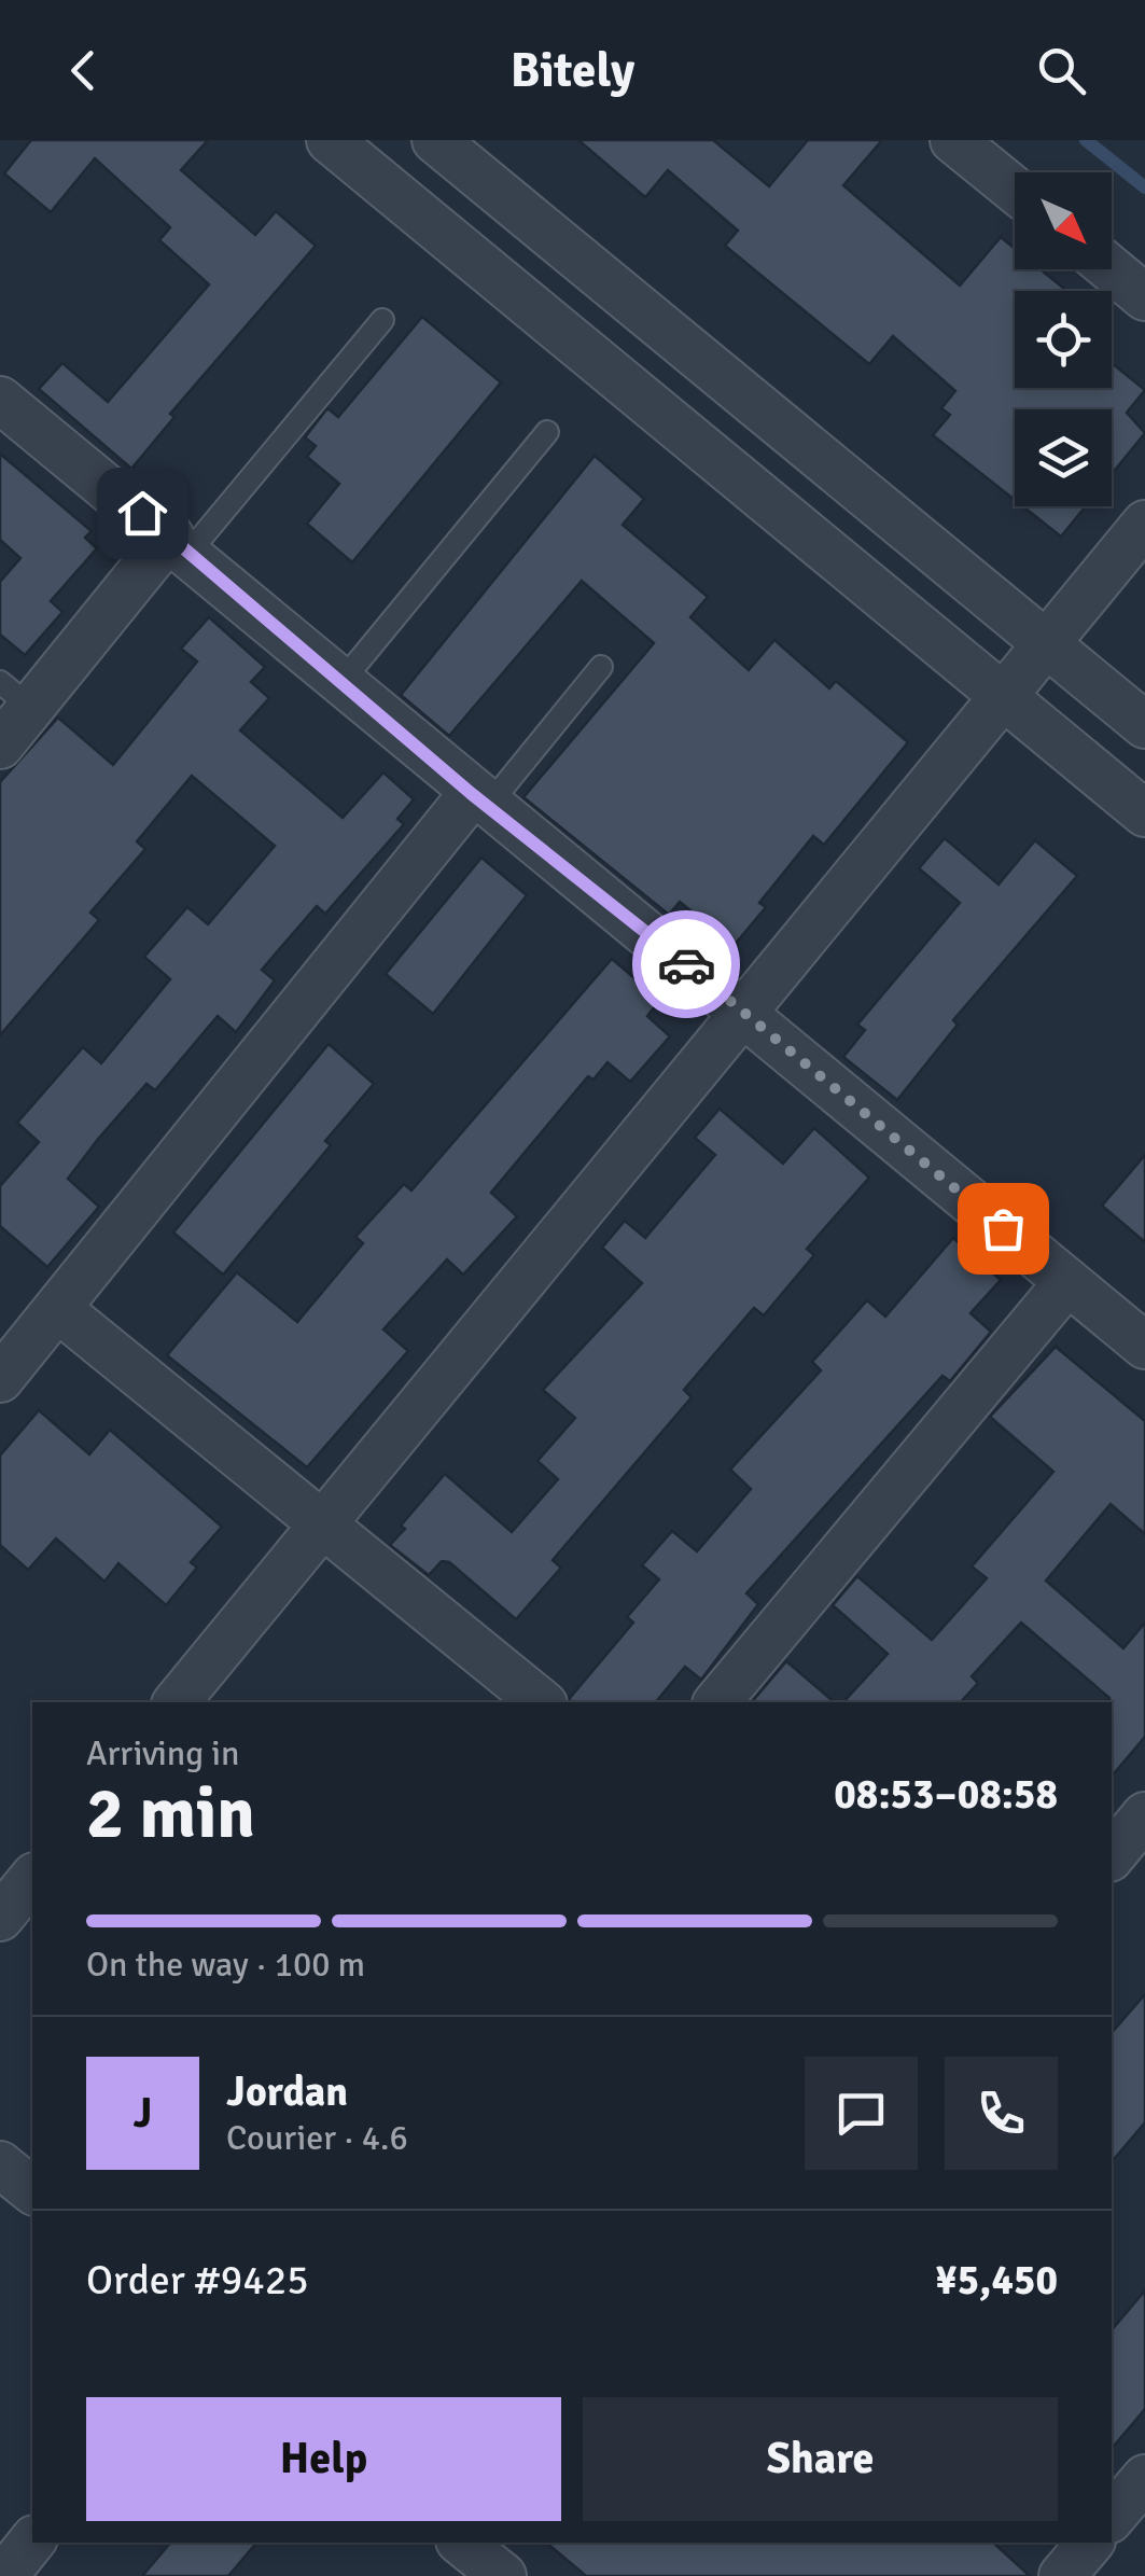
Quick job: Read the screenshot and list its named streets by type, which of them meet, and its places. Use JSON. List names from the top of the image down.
{
  "north": "bottom right",
  "page": {
    "header": "Bitely",
    "heading": ["2 min", "Arriving in", "08:53–08:58"],
    "panel": [
      "Jordan",
      "Courier · 4.6",
      "Order #9425",
      "¥5,450"
    ],
    "bar": "On the way · 100 m",
    "round": "J",
    "buttons": ["Help", "Share"]
  }
}
